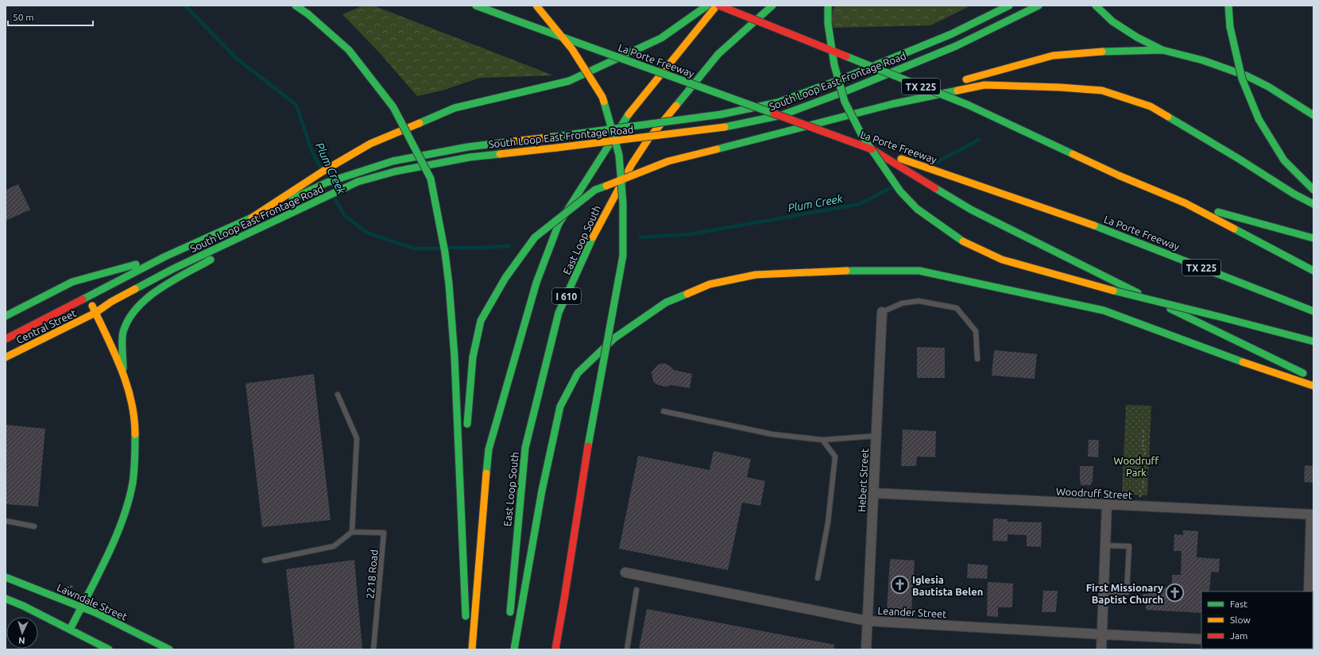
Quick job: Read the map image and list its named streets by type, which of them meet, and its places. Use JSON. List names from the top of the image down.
{
  "streets": {
    "main road": [
      "La Porte Freeway",
      "South Loop East Frontage Road",
      "TX 225",
      "East Loop South",
      "I 610",
      "Central Street",
      "Lawndale Street"
    ],
    "street": ["Hebert Street", "Woodruff Street", "Leander Street"],
    "lane": ["2218 Road"]
  },
  "crossings": [
    ["South Loop East Frontage Road", "Central Street"],
    ["Hebert Street", "Woodruff Street"],
    ["Hebert Street", "Leander Street"]
  ],
  "water": ["Plum Creek"],
  "parks": ["Woodruff Park"],
  "places": {
    "church": ["Iglesia Bautista Belen", "First Missionary Baptist Church"]
  },
  "legend": ["Fast", "Slow", "Jam"],
  "scale_bar": "50 m",
  "north": "bottom"
}
